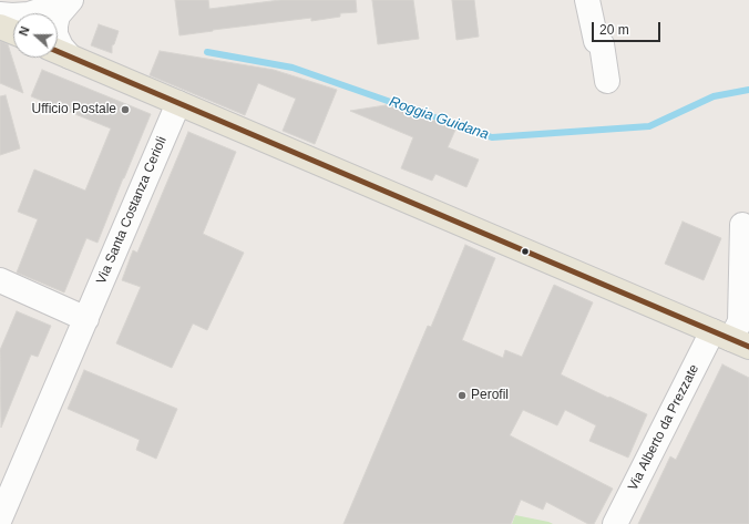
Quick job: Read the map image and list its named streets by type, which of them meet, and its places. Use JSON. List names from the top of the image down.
{
  "streets": {
    "street": ["Via Santa Costanza Cerioli", "Via Alberto da Prezzate"]
  },
  "water": ["Roggia Guidana"],
  "places": ["Ufficio Postale", "Perofil"],
  "scale_bar": "20 m",
  "north": "left"
}
